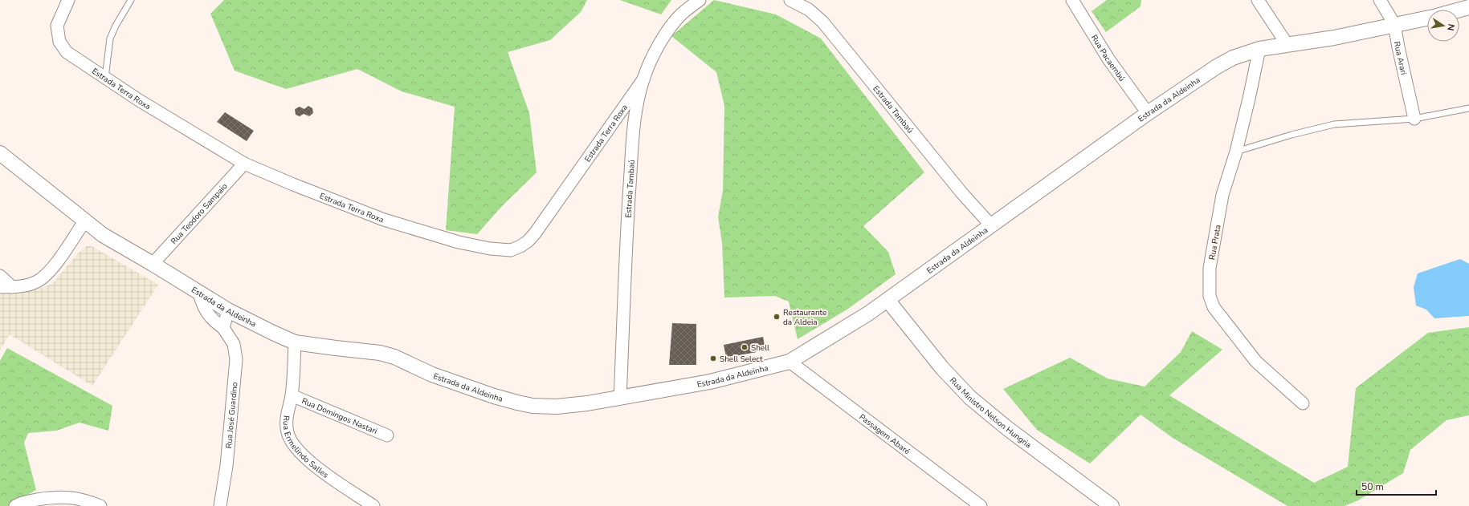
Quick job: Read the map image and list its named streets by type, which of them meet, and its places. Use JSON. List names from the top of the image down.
{
  "streets": {
    "street": [
      "Rua Pacaembú",
      "Rua Arari",
      "Estrada Terra Roxa",
      "Estrada da Aldeinha",
      "Estrada Tambaú",
      "Rua Teodoro Sampaio",
      "Rua Prata",
      "Rua Ministro Nelson Hungria",
      "Rua José Guardino",
      "Rua Domingos Nastari",
      "Passagem Abaré",
      "Rua Ermelindo Salles"
    ]
  },
  "crossings": [
    ["Rua Pacaembú", "Estrada da Aldeinha"],
    ["Rua Arari", "Estrada da Aldeinha"],
    ["Estrada Terra Roxa", "Estrada Tambaú"],
    ["Estrada Terra Roxa", "Rua Teodoro Sampaio"],
    ["Estrada da Aldeinha", "Estrada Tambaú"],
    ["Estrada da Aldeinha", "Rua Teodoro Sampaio"],
    ["Estrada da Aldeinha", "Rua Prata"],
    ["Estrada da Aldeinha", "Rua Ministro Nelson Hungria"],
    ["Estrada da Aldeinha", "Passagem Abaré"],
    ["Estrada da Aldeinha", "Rua Ermelindo Salles"],
    ["Rua Domingos Nastari", "Rua Ermelindo Salles"]
  ],
  "places": ["Restaurante da Aldeia", "Shell", "Shell Select"],
  "scale_bar": "50 m",
  "north": "right"
}
